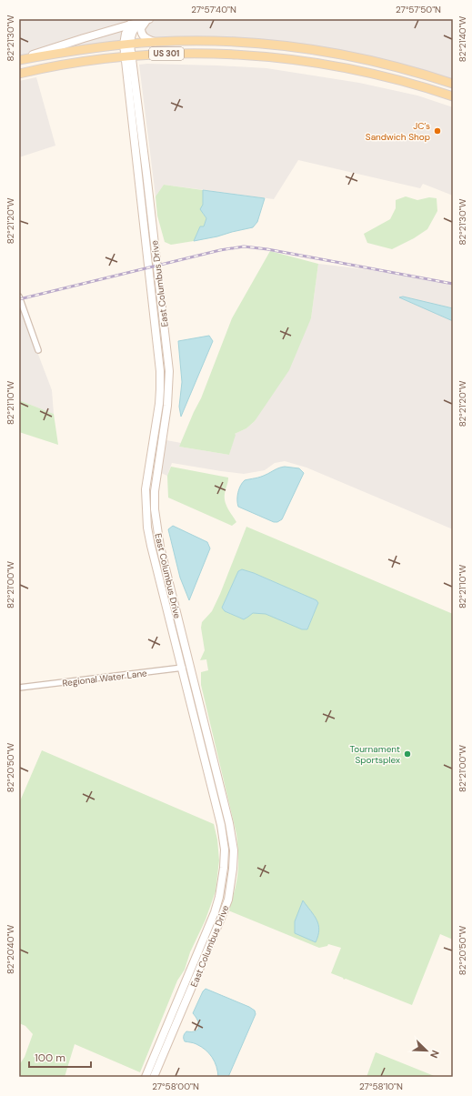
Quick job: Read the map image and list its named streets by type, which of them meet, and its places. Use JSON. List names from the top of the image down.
{
  "streets": {
    "main road": ["US 301"],
    "street": ["East Columbus Drive", "Regional Water Lane"]
  },
  "crossings": [
    ["US 301", "East Columbus Drive"],
    ["East Columbus Drive", "Regional Water Lane"]
  ],
  "places": ["JC’s Sandwich Shop", "Tournament Sportsplex"],
  "scale_bar": "100 m",
  "north": "bottom right",
  "coordinates": [
    "27°57'40\"N",
    "27°57'50\"N",
    "82°21'30\"W",
    "82°21'40\"W",
    "82°21'20\"W",
    "82°21'10\"W",
    "82°21'00\"W",
    "82°20'50\"W",
    "82°20'40\"W",
    "27°58'00\"N",
    "27°58'10\"N"
  ]
}
